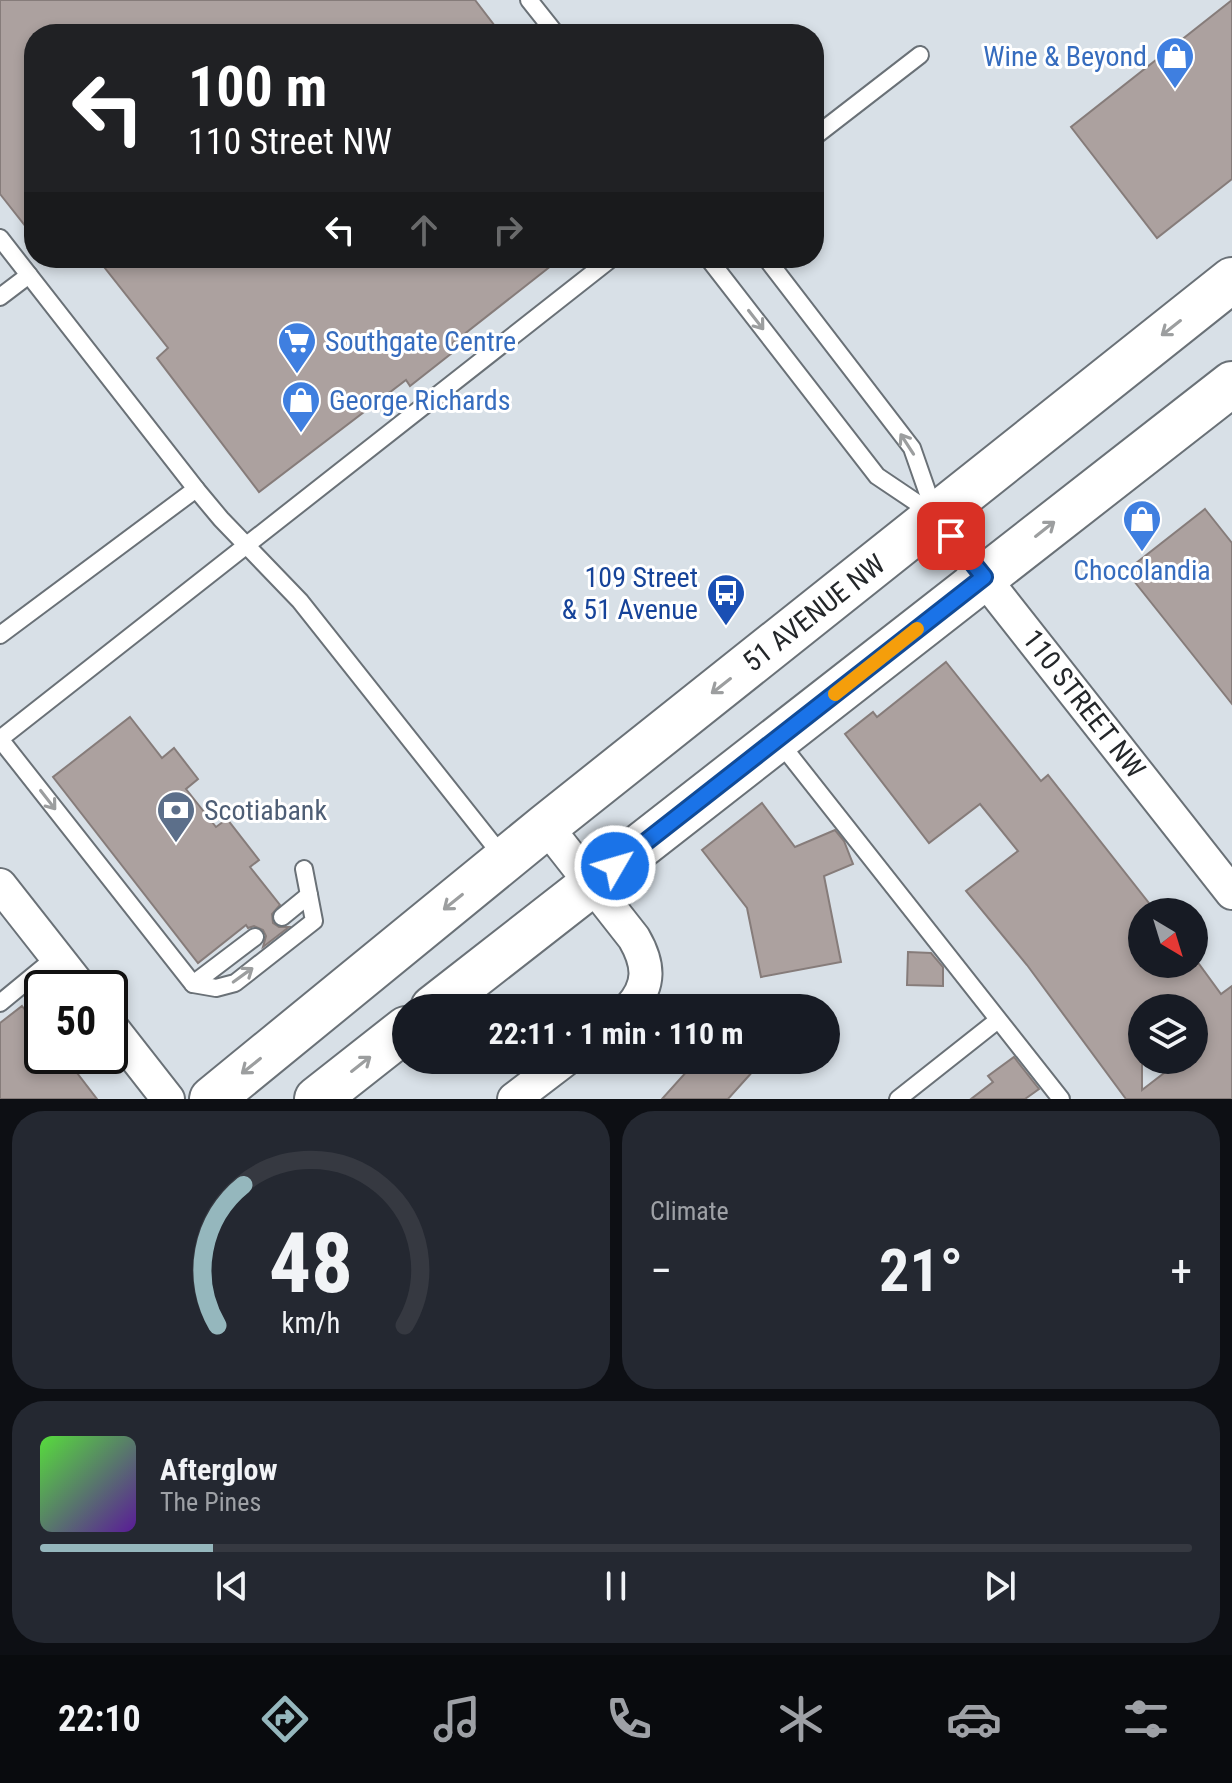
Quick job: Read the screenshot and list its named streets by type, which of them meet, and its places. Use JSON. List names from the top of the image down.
{
  "streets": {
    "main road": ["51 AVENUE NW"],
    "street": ["110 STREET NW"]
  },
  "crossings": [
    ["51 AVENUE NW", "110 STREET NW"]
  ],
  "places": {
    "shop": ["Wine & Beyond", "George Richards", "Chocolandia"],
    "supermarket": ["Southgate Centre"],
    "bus stop": ["109 Street & 51 Avenue"],
    "bank": ["Scotiabank"]
  },
  "north": "bottom right",
  "page": {
    "turn": ["100 m", "110 Street NW"],
    "limit": "50",
    "trip": "22:11 · 1 min · 110 m",
    "tile": "Climate",
    "heat": ["−", "21°", "+"],
    "song": ["Afterglow", "The Pines"],
    "tabs": "22:10",
    "gauge": ["48", "km/h"]
  }
}
